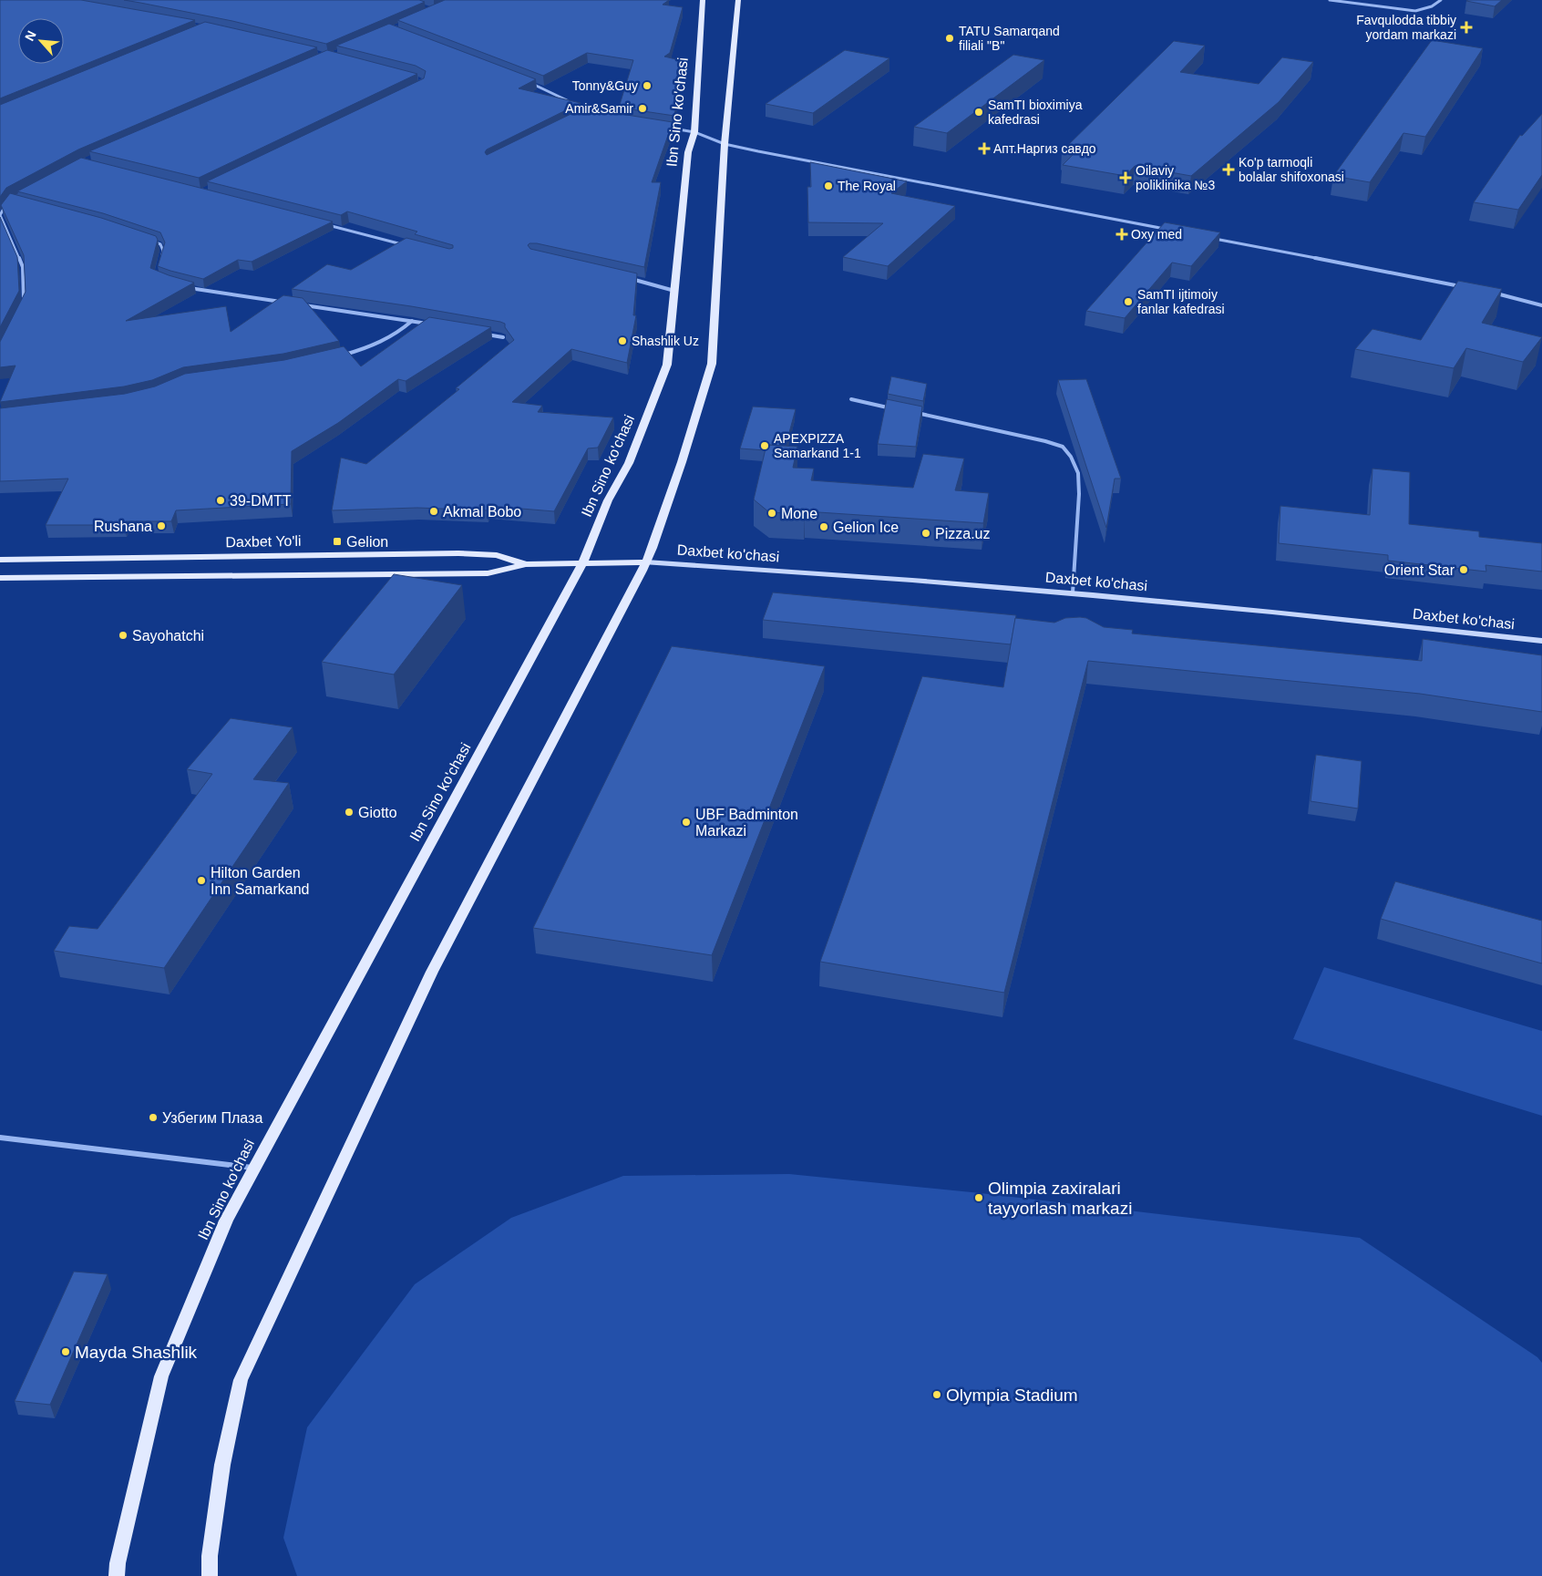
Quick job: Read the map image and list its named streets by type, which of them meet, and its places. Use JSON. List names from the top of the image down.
{
  "streets": {
    "main road": ["Ibn Sino ko'chasi", "Daxbet Yo'li", "Daxbet ko'chasi"]
  },
  "crossings": [
    ["Ibn Sino ko'chasi", "Daxbet Yo'li"],
    ["Daxbet Yo'li", "Daxbet ko'chasi"]
  ],
  "places": {
    "health": [
      "Favqulodda tibbiy yordam markazi",
      "Апт.Наргиз савдо",
      "Ko'p tarmoqli bolalar shifoxonasi",
      "Oilaviy poliklinika №3",
      "Oxy med"
    ],
    "other": [
      "TATU Samarqand filiali \"B\"",
      "Tonny&Guy",
      "Amir&Samir",
      "SamTI bioximiya kafedrasi",
      "The Royal",
      "SamTI ijtimoiy fanlar kafedrasi",
      "Shashlik Uz",
      "APEXPIZZA Samarkand 1-1",
      "39-DMTT",
      "Akmal Bobo",
      "Mone",
      "Rushana",
      "Gelion Ice",
      "Pizza.uz",
      "Orient Star",
      "Sayohatchi",
      "Giotto",
      "UBF Badminton Markazi",
      "Hilton Garden Inn Samarkand",
      "Узбегим Плаза",
      "Olimpia zaxiralari tayyorlash markazi",
      "Mayda Shashlik",
      "Olympia Stadium"
    ],
    "transit": ["Gelion"]
  },
  "north": "top left"
}
